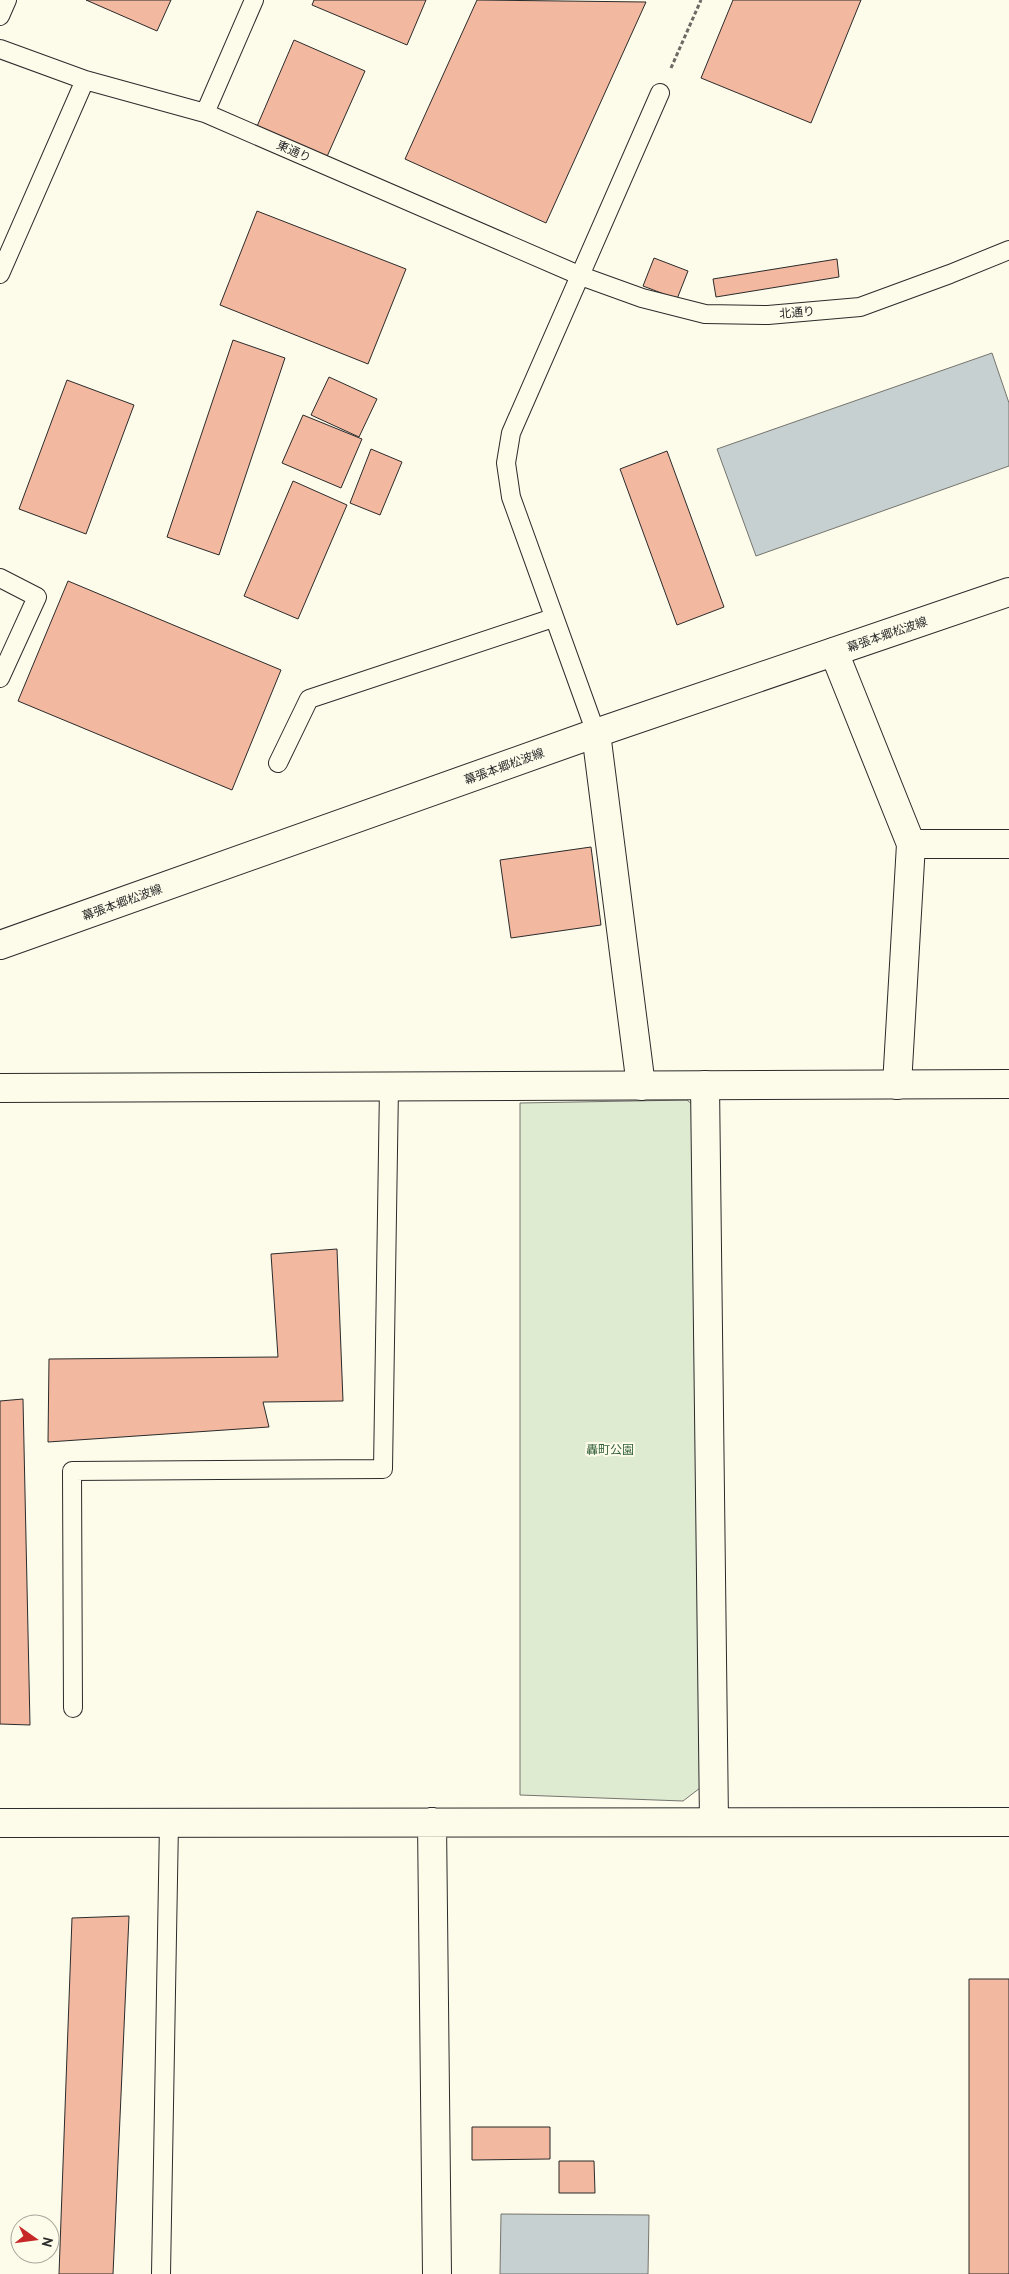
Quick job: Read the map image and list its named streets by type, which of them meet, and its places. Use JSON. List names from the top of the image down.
{
  "streets": {
    "street": ["幕張本郷松波線"],
    "lane": ["東通り", "北通り"]
  },
  "crossings": [
    ["東通り", "北通り"]
  ],
  "parks": ["轟町公園"],
  "north": "right"
}
